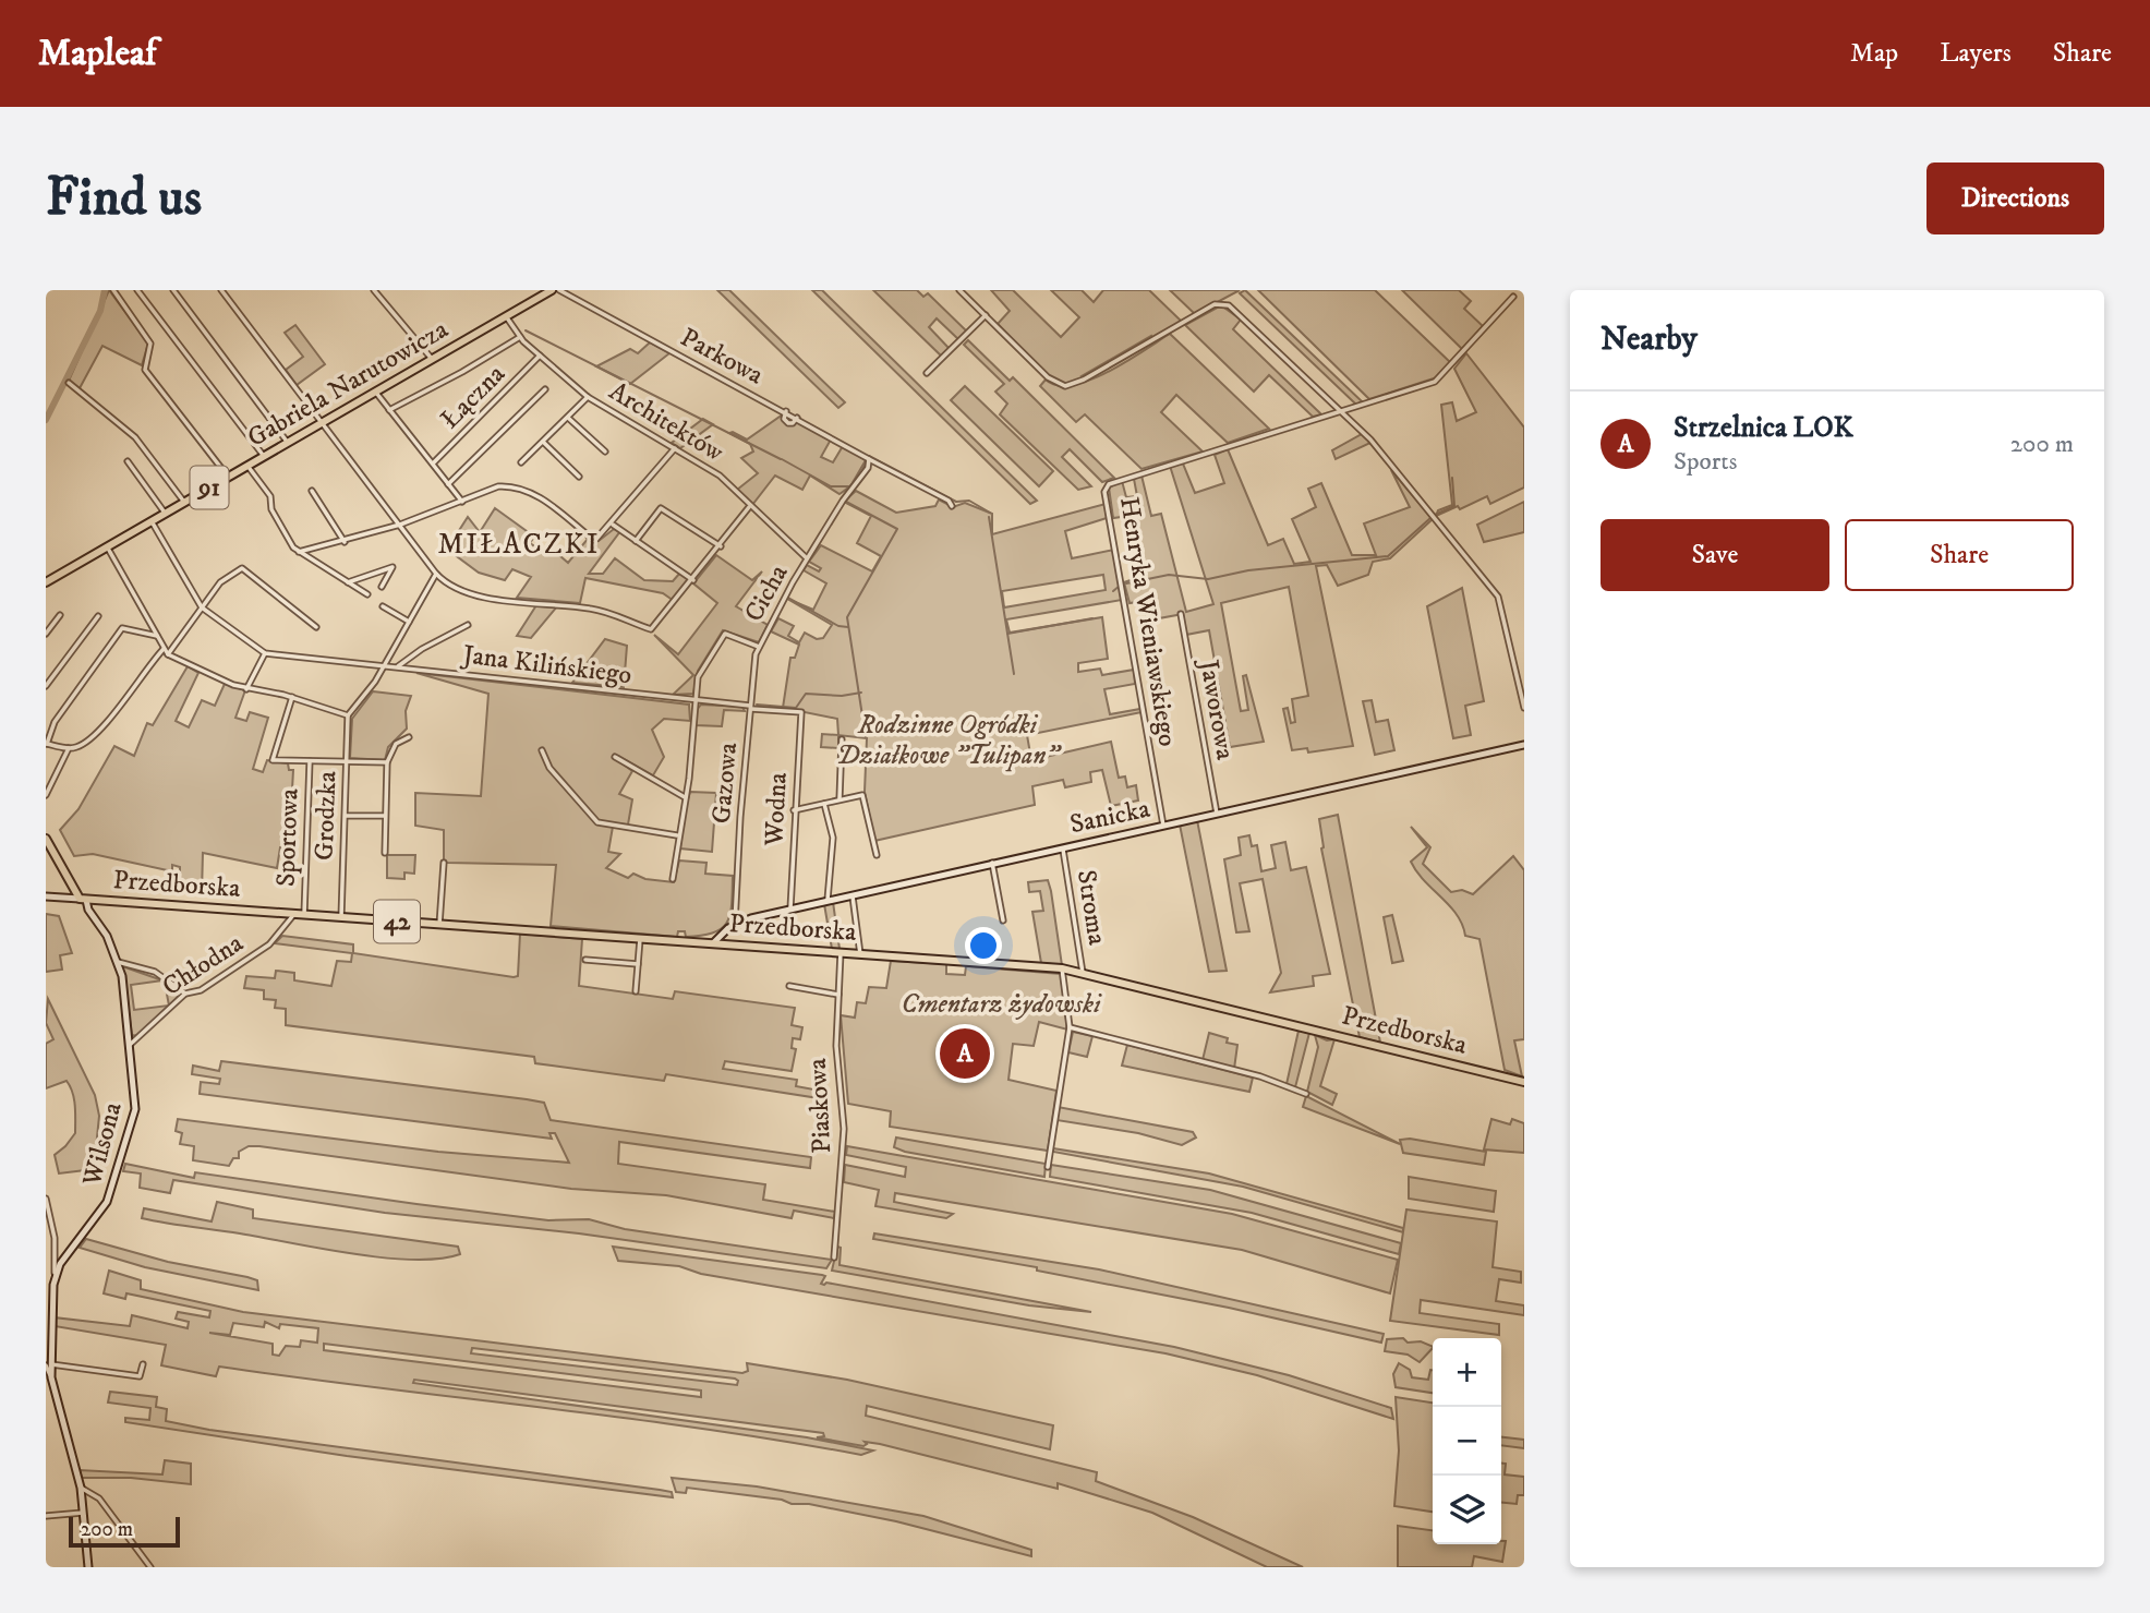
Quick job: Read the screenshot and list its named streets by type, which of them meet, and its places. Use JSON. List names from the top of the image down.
{
  "streets": {
    "main road": [
      "Gabriela Narutowicza",
      "91",
      "Przedborska",
      "42"
    ],
    "street": [
      "Parkowa",
      "Łączna",
      "Architektów",
      "Cicha",
      "Henryka Wieniawskiego",
      "Jana Kilińskiego",
      "Jaworowa",
      "Gazowa",
      "Wodna",
      "Grodzka",
      "Sanicka",
      "Sportowa",
      "Stroma",
      "Chłodna",
      "Piaskowa",
      "Wilsona"
    ]
  },
  "crossings": [
    ["Parkowa", "Cicha"],
    ["Gabriela Narutowicza", "Architektów"],
    ["Gabriela Narutowicza", "Jana Kilińskiego"],
    ["Łączna", "Architektów"],
    ["Architektów", "Cicha"],
    ["Cicha", "Jana Kilińskiego"],
    ["Cicha", "Gazowa"],
    ["Henryka Wieniawskiego", "Sanicka"],
    ["Jana Kilińskiego", "Gazowa"],
    ["Jana Kilińskiego", "Wodna"],
    ["Jaworowa", "Sanicka"],
    ["Gazowa", "Sanicka"],
    ["Wodna", "Sanicka"],
    ["Grodzka", "Przedborska"],
    ["Sanicka", "Przedborska"],
    ["Sanicka", "Stroma"],
    ["Sportowa", "Przedborska"],
    ["Przedborska", "Stroma"],
    ["Przedborska", "Chłodna"],
    ["Przedborska", "Piaskowa"],
    ["Przedborska", "Wilsona"],
    ["Chłodna", "Wilsona"]
  ],
  "districts": ["MIŁACZKI"],
  "parks": ["Rodzinne Ogródki Działkowe \"Tulipan\"", "Cmentarz żydowski"],
  "scale_bar": "200 m",
  "page": {
    "header": "Mapleaf",
    "nav": ["Map", "Layers", "Share"],
    "buttons": [
      "Directions",
      ["Save", "Share"]
    ],
    "title": "Find us",
    "heading": "Nearby",
    "list": [
      {
        "mark": "A",
        "name": "Strzelnica LOK",
        "note": "Sports",
        "value": "200 m"
      }
    ],
    "pins": "A",
    "map_buttons": ["+", "−"],
    "scale": "200 m"
  }
}
